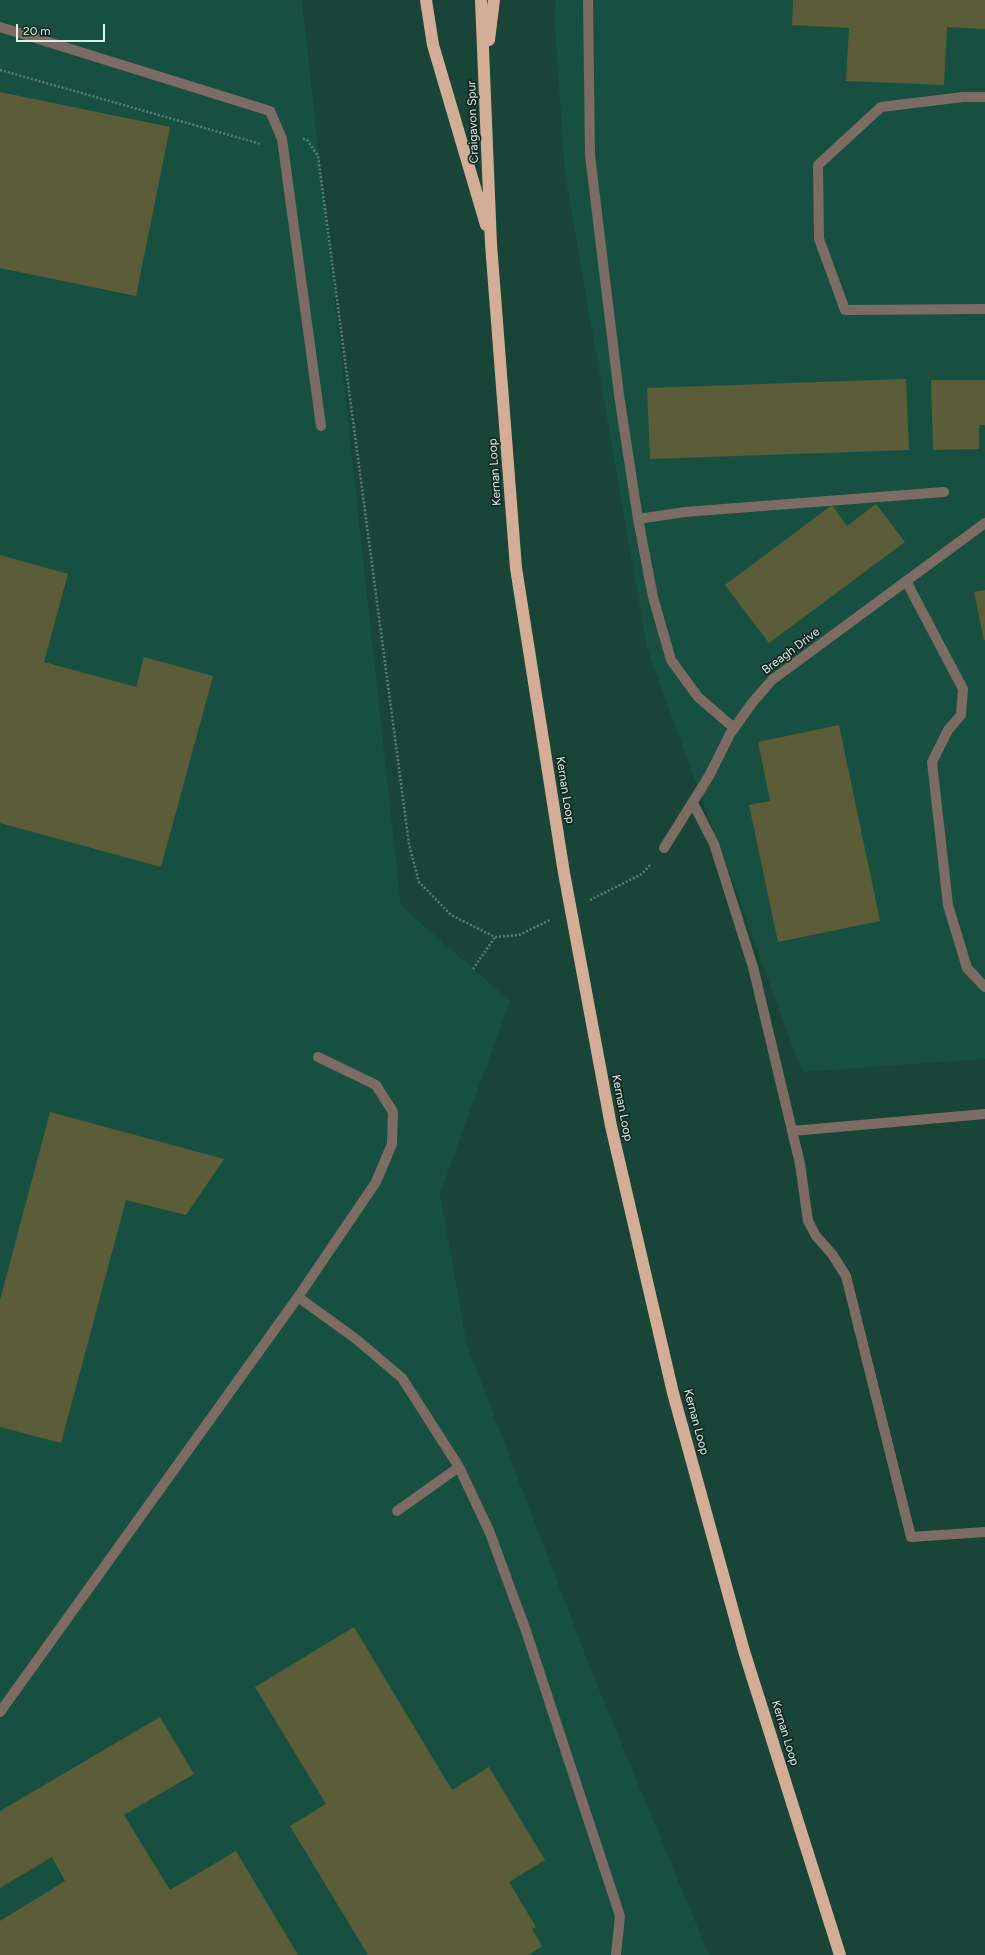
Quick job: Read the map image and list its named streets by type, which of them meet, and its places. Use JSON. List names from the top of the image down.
{
  "streets": {
    "highway": ["Craigavon Spur", "Kernan Loop"],
    "street": ["Breagh Drive"]
  },
  "crossings": [
    ["Craigavon Spur", "Kernan Loop"]
  ],
  "scale_bar": "20 m"
}
